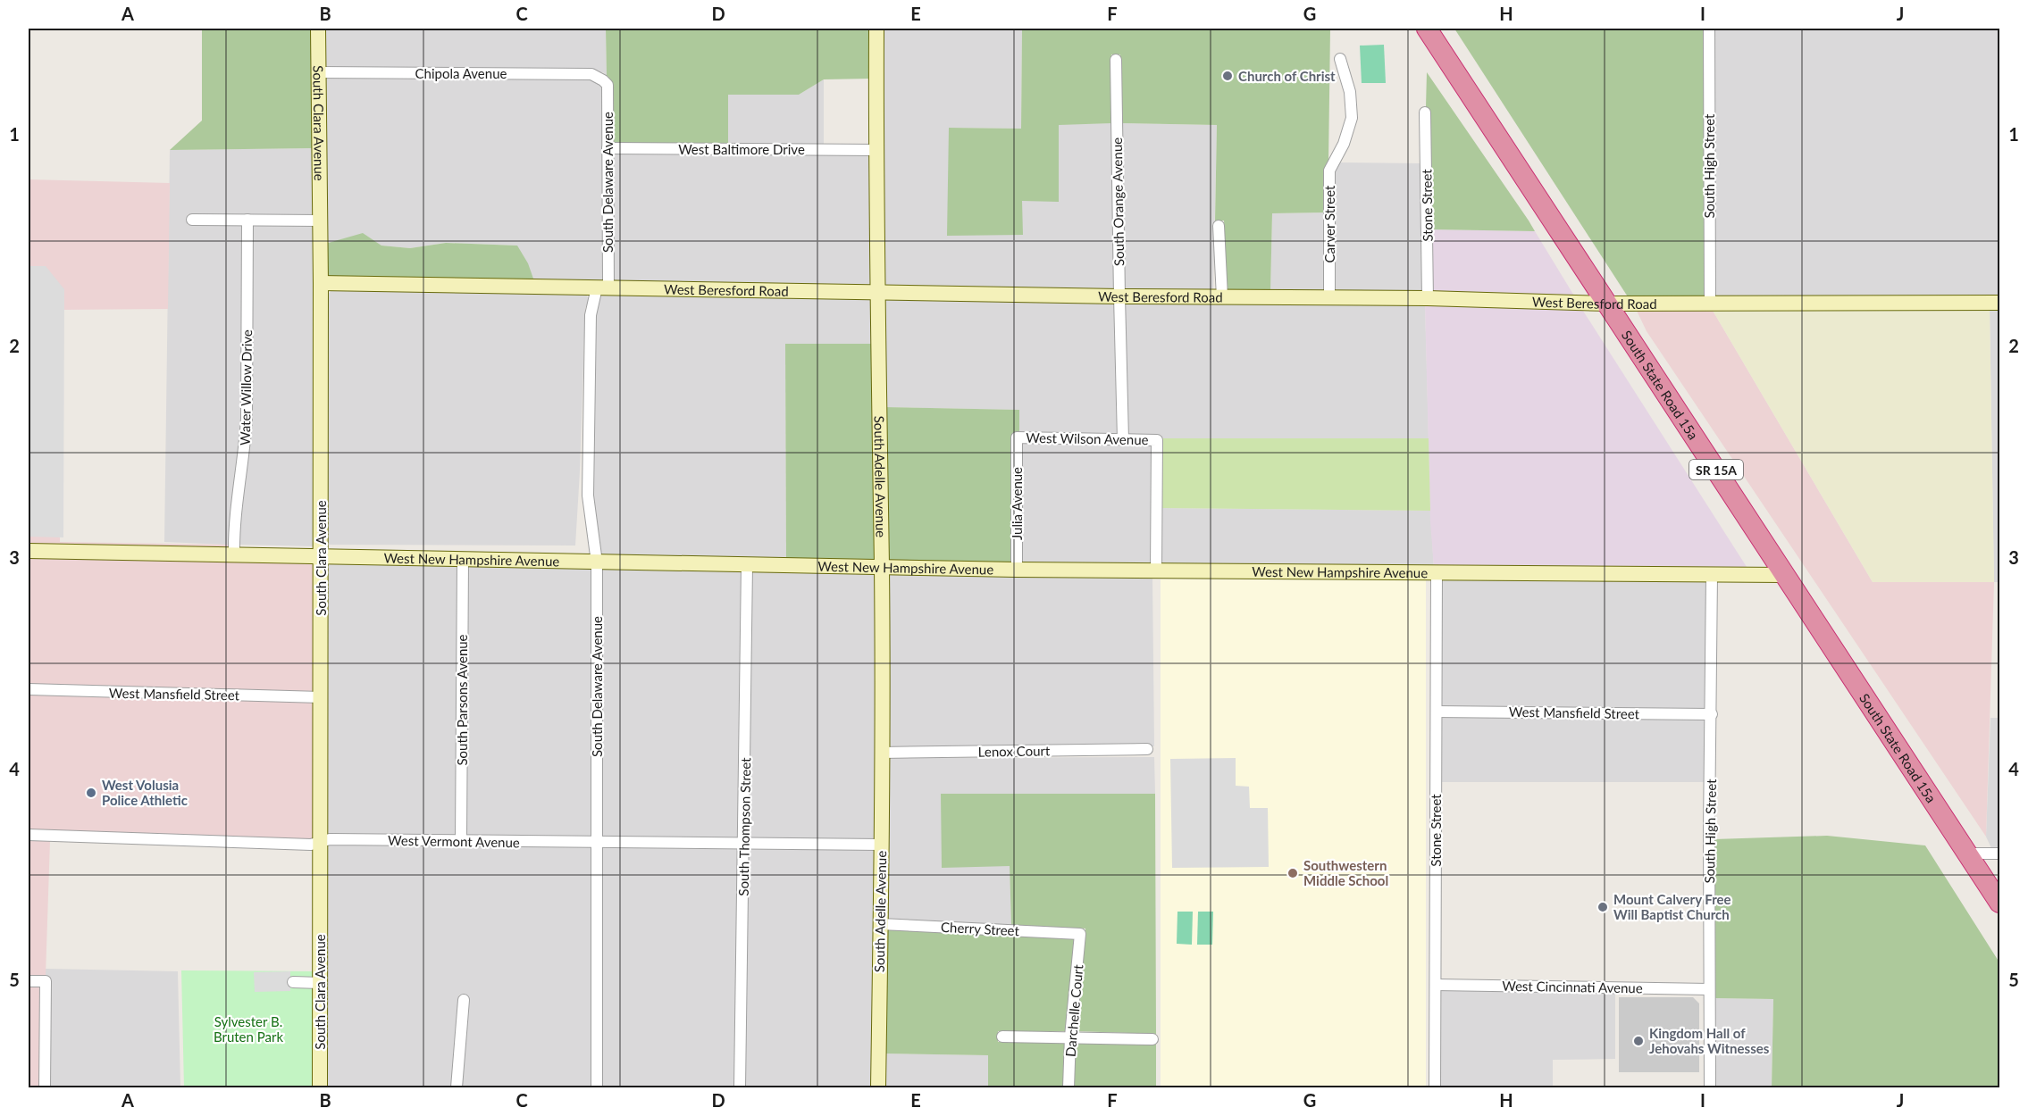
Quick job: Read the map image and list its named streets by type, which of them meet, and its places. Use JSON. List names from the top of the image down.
{
  "streets": {
    "highway": ["South State Road 15a", "SR 15A"],
    "street": [
      "Chipola Avenue",
      "South Clara Avenue",
      "West Baltimore Drive",
      "South High Street",
      "South Delaware Avenue",
      "South Orange Avenue",
      "Stone Street",
      "Carver Street",
      "West Beresford Road",
      "Water Willow Drive",
      "West Wilson Avenue",
      "South Adelle Avenue",
      "Julia Avenue",
      "West New Hampshire Avenue",
      "West Mansfield Street",
      "South Parsons Avenue",
      "Lenox Court",
      "South Thompson Street",
      "West Vermont Avenue",
      "Cherry Street",
      "West Cincinnati Avenue",
      "Darchelle Court"
    ]
  },
  "crossings": [
    ["Chipola Avenue", "South Clara Avenue"],
    ["Chipola Avenue", "South Delaware Avenue"],
    ["South Clara Avenue", "West Beresford Road"],
    ["South Clara Avenue", "West New Hampshire Avenue"],
    ["South Clara Avenue", "West Mansfield Street"],
    ["South Clara Avenue", "West Vermont Avenue"],
    ["West Baltimore Drive", "South Delaware Avenue"],
    ["West Baltimore Drive", "South Adelle Avenue"],
    ["South High Street", "West Beresford Road"],
    ["South High Street", "West New Hampshire Avenue"],
    ["South High Street", "West Mansfield Street"],
    ["South High Street", "West Cincinnati Avenue"],
    ["South Delaware Avenue", "West Beresford Road"],
    ["South Delaware Avenue", "West New Hampshire Avenue"],
    ["South Delaware Avenue", "West Vermont Avenue"],
    ["South Orange Avenue", "West Beresford Road"],
    ["South Orange Avenue", "West Wilson Avenue"],
    ["Stone Street", "West Beresford Road"],
    ["Stone Street", "West New Hampshire Avenue"],
    ["Stone Street", "West Mansfield Street"],
    ["Stone Street", "West Cincinnati Avenue"],
    ["Carver Street", "West Beresford Road"],
    ["West Beresford Road", "South State Road 15a"],
    ["West Beresford Road", "South Adelle Avenue"],
    ["South State Road 15a", "West New Hampshire Avenue"],
    ["Water Willow Drive", "West New Hampshire Avenue"],
    ["West Wilson Avenue", "Julia Avenue"],
    ["West Wilson Avenue", "West New Hampshire Avenue"],
    ["South Adelle Avenue", "West New Hampshire Avenue"],
    ["South Adelle Avenue", "Lenox Court"],
    ["South Adelle Avenue", "West Vermont Avenue"],
    ["South Adelle Avenue", "Cherry Street"],
    ["Julia Avenue", "West New Hampshire Avenue"],
    ["West New Hampshire Avenue", "South Parsons Avenue"],
    ["West New Hampshire Avenue", "South Thompson Street"],
    ["South Parsons Avenue", "West Vermont Avenue"],
    ["South Thompson Street", "West Vermont Avenue"],
    ["Cherry Street", "Darchelle Court"]
  ],
  "parks": ["Sylvester B. Bruten Park"],
  "places": [
    "Church of Christ",
    "West Volusia Police Athletic",
    "Southwestern Middle School",
    "Mount Calvery Free Will Baptist Church",
    "Kingdom Hall of Jehovahs Witnesses"
  ],
  "grid": {
    "columns": [
      "A",
      "B",
      "C",
      "D",
      "E",
      "F",
      "G",
      "H",
      "I",
      "J"
    ],
    "rows": [
      "1",
      "2",
      "3",
      "4",
      "5"
    ]
  }
}
